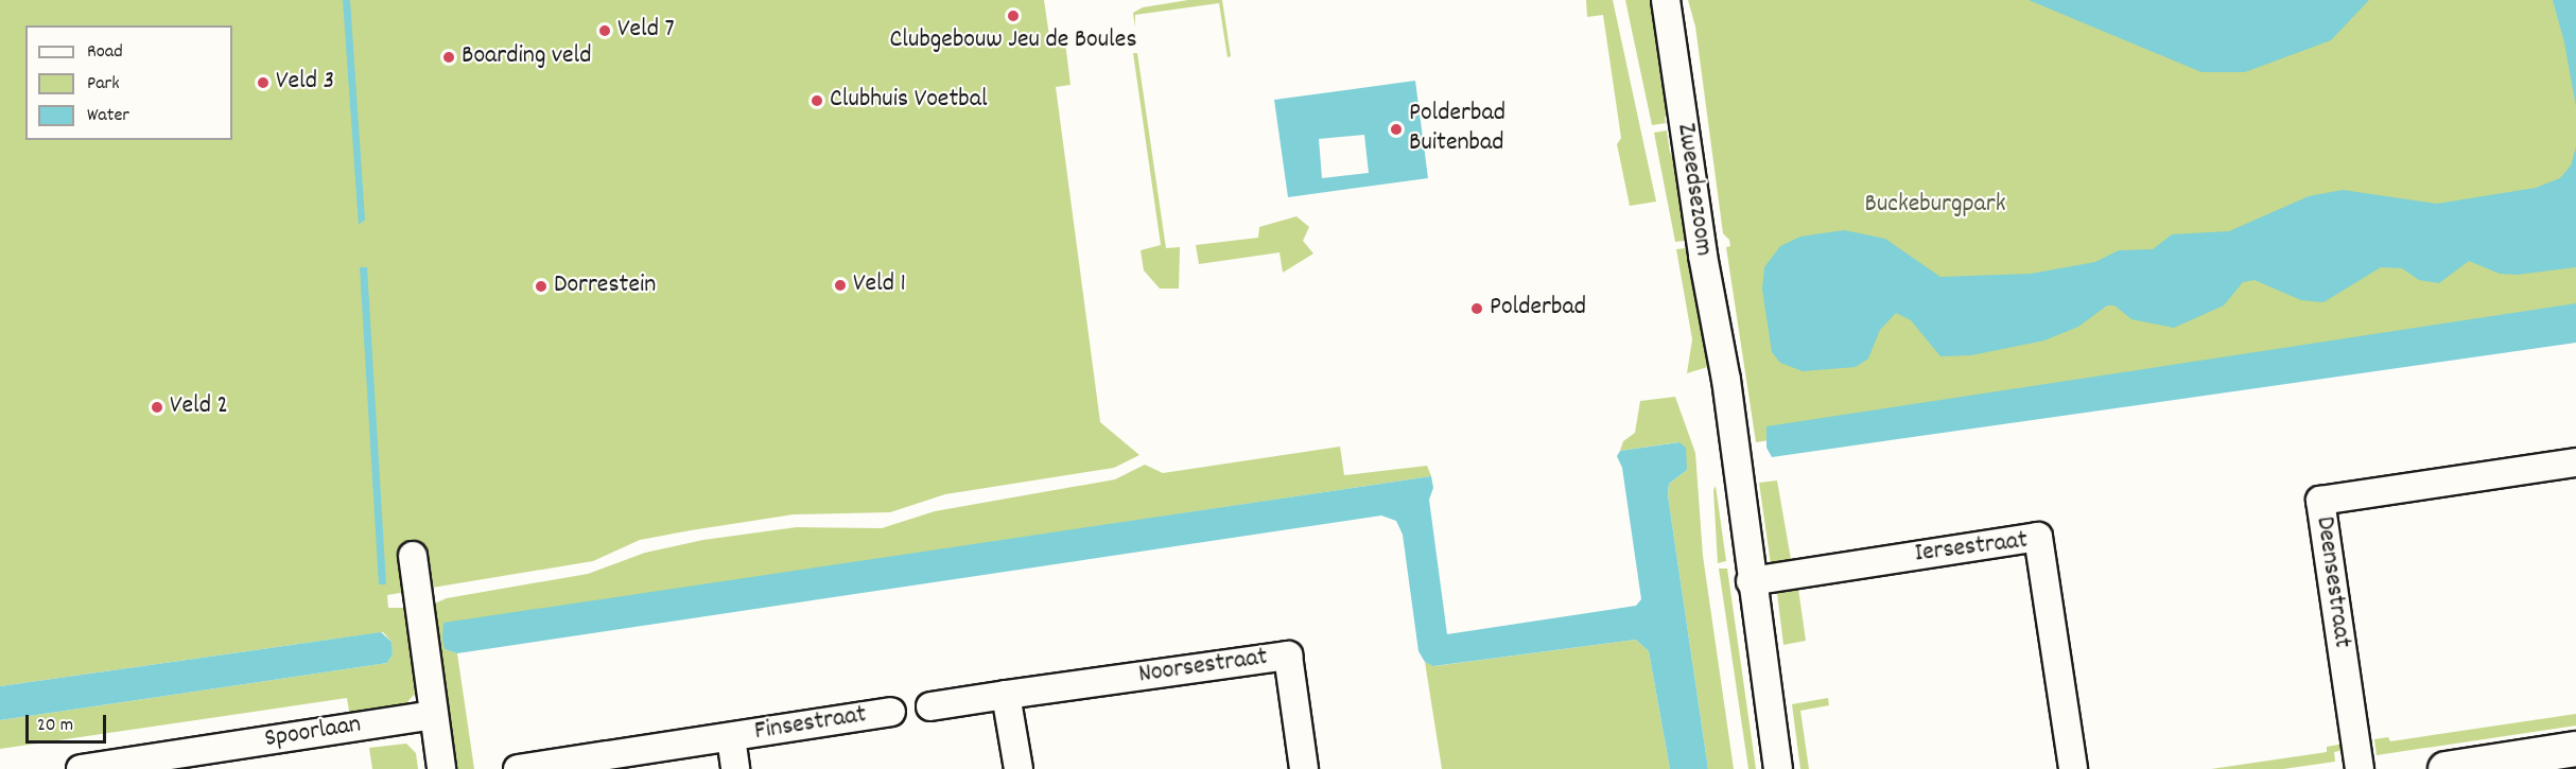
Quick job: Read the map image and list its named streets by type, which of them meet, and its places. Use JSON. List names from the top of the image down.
{
  "streets": {
    "street": [
      "Zweedsezoom",
      "Iersestraat",
      "Deensestraat",
      "Noorsestraat",
      "Finsestraat",
      "Spoorlaan"
    ]
  },
  "crossings": [
    ["Zweedsezoom", "Iersestraat"]
  ],
  "parks": ["Buckeburgpark"],
  "places": [
    "Clubgebouw Jeu de Boules",
    "Veld 7",
    "Boarding veld",
    "Veld 3",
    "Clubhuis Voetbal",
    "Polderbad Buitenbad",
    "Veld 1",
    "Dorrestein",
    "Polderbad",
    "Veld 2"
  ],
  "legend": ["Road", "Park", "Water"],
  "scale_bar": "20 m"
}
